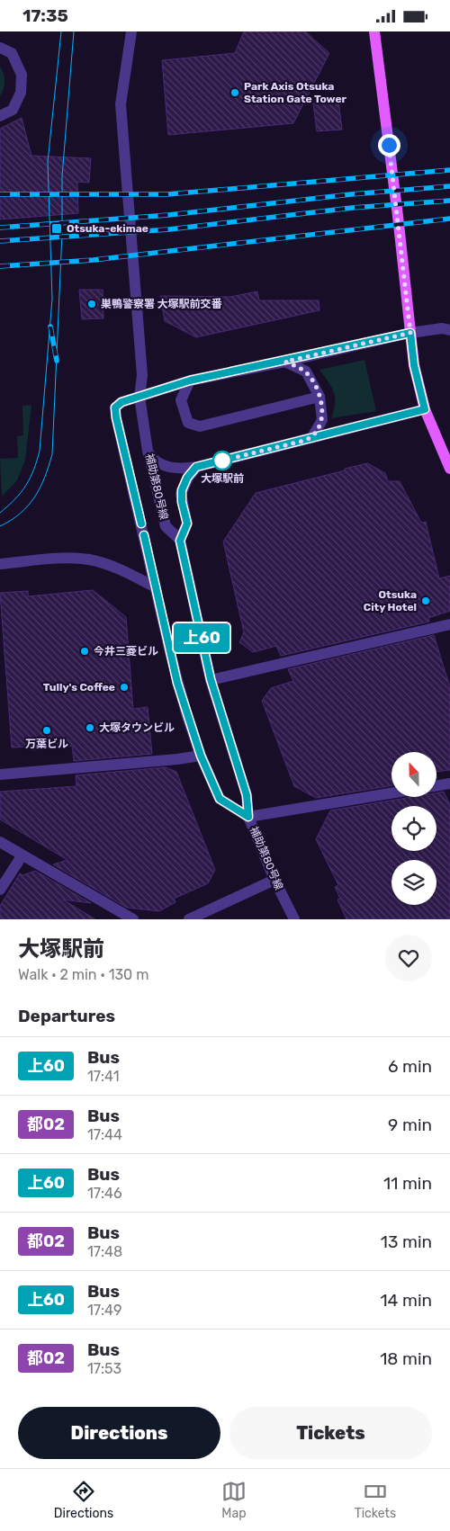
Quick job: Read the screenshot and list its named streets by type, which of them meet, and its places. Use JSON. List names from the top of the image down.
{
  "streets": {
    "street": ["補助第80号線"]
  },
  "places": {
    "other": [
      "Park Axis Otsuka Station Gate Tower",
      "巣鴨警察署 大塚駅前交番",
      "大塚駅前",
      "Otsuka City Hotel",
      "今井三菱ビル",
      "Tully's Coffee",
      "大塚タウンビル",
      "万葉ビル"
    ],
    "transit": ["Otsuka-ekimae"]
  },
  "lines": ["bus line 上60"],
  "north": "top",
  "page": {
    "status": "17:35",
    "on_map": "上60",
    "heading": [
      ["大塚駅前", "Walk · 2 min · 130 m"],
      "Departures"
    ],
    "list": [
      {
        "mark": "上60",
        "name": "Bus",
        "note": "17:41",
        "value": "6 min"
      },
      {
        "mark": "都02",
        "name": "Bus",
        "note": "17:44",
        "value": "9 min"
      },
      {
        "mark": "上60",
        "name": "Bus",
        "note": "17:46",
        "value": "11 min"
      },
      {
        "mark": "都02",
        "name": "Bus",
        "note": "17:48",
        "value": "13 min"
      },
      {
        "mark": "上60",
        "name": "Bus",
        "note": "17:49",
        "value": "14 min"
      },
      {
        "mark": "都02",
        "name": "Bus",
        "note": "17:53",
        "value": "18 min"
      }
    ],
    "buttons": ["Directions", "Tickets"],
    "tabs": ["Directions", "Map", "Tickets"]
  }
}
